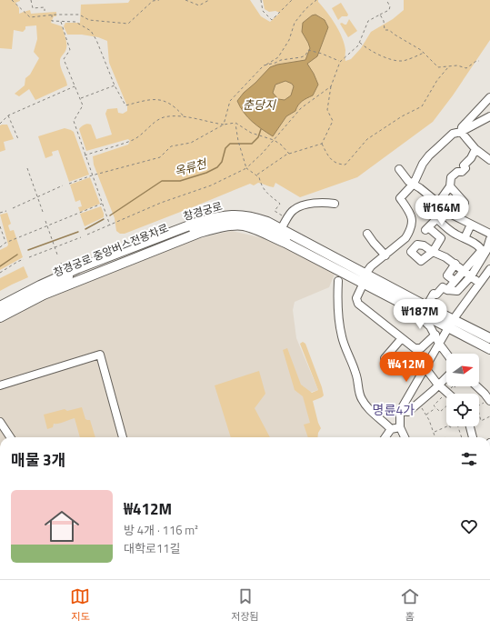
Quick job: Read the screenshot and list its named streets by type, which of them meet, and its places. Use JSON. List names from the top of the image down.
{
  "streets": {
    "main road": ["창경궁로"],
    "street": ["창경궁로 중앙버스전용차로"]
  },
  "crossings": [
    ["창경궁로", "창경궁로 중앙버스전용차로"]
  ],
  "districts": ["명륜4가"],
  "water": ["춘당지", "옥류천"],
  "north": "right",
  "page": {
    "price": ["₩164M", "₩187M", "₩412M"],
    "heading": "매물 3개",
    "list": [
      {
        "name": "₩412M",
        "note": "방 4개 · 116 m² · 대학로11길"
      }
    ],
    "tabs": ["지도", "저장됨", "홈"]
  }
}
